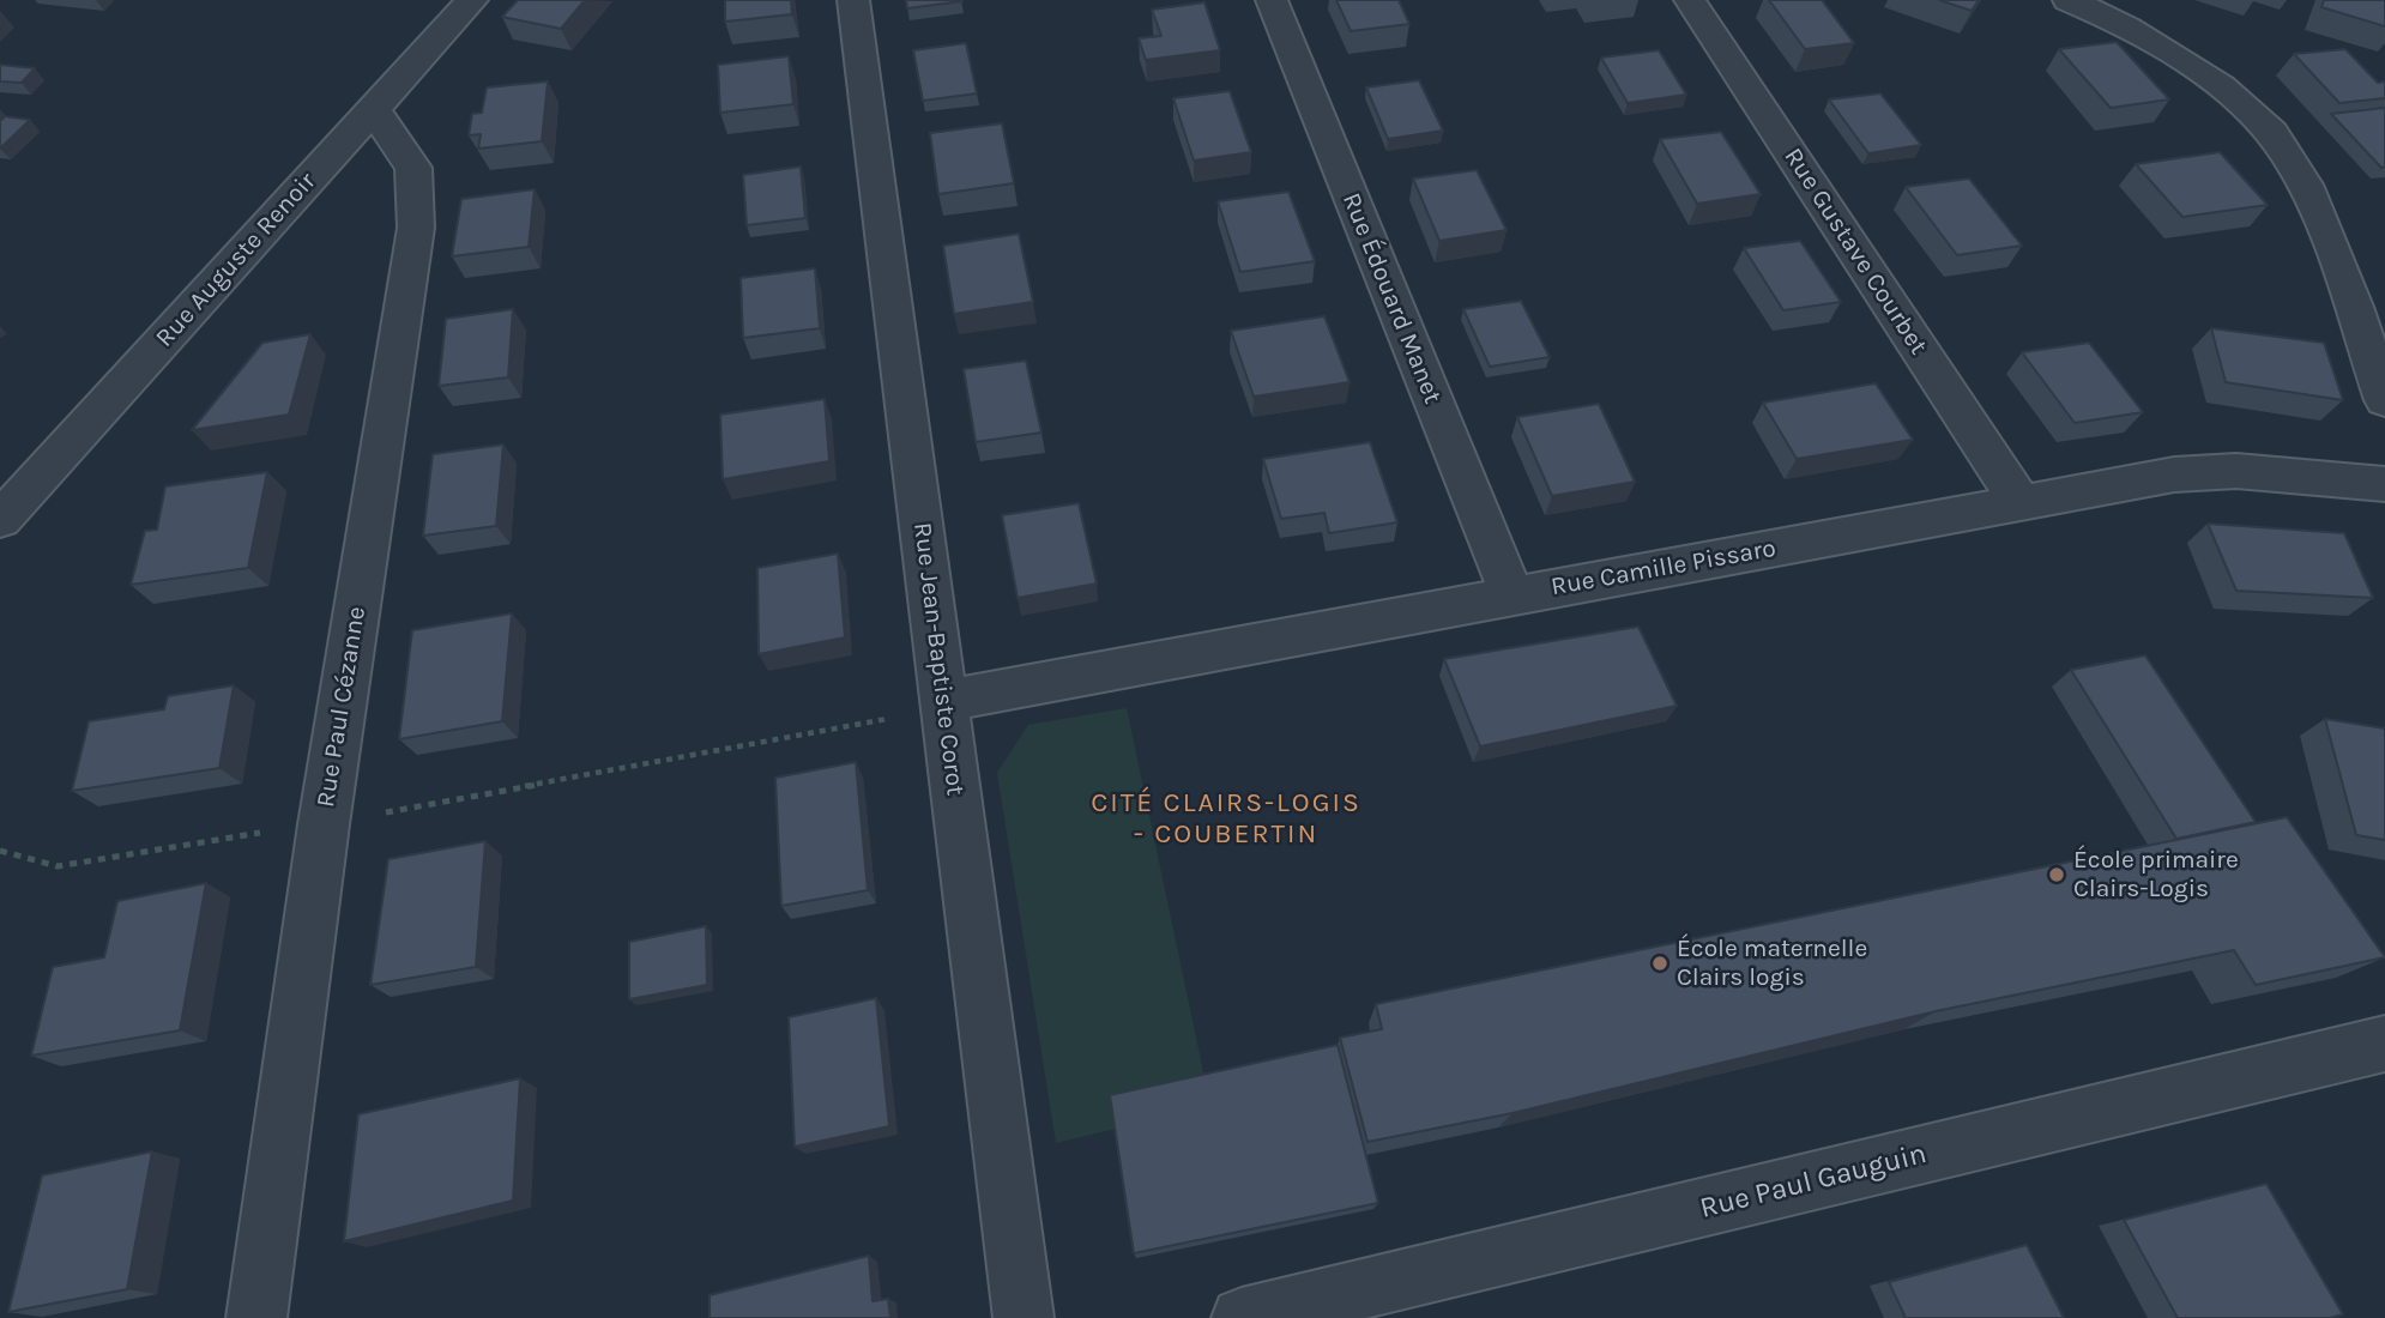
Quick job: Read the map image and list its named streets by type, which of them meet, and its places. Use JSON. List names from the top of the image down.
{
  "streets": {
    "street": [
      "Rue Gustave Courbet",
      "Rue Auguste Renoir",
      "Rue Édouard Manet",
      "Rue Camille Pissaro",
      "Rue Jean-Baptiste Corot",
      "Rue Paul Cézanne",
      "Rue Paul Gauguin"
    ]
  },
  "crossings": [
    ["Rue Gustave Courbet", "Rue Camille Pissaro"],
    ["Rue Auguste Renoir", "Rue Paul Cézanne"],
    ["Rue Édouard Manet", "Rue Camille Pissaro"],
    ["Rue Camille Pissaro", "Rue Jean-Baptiste Corot"]
  ],
  "districts": ["CITÉ CLAIRS-LOGIS - COUBERTIN"],
  "places": ["École primaire Clairs-Logis", "École maternelle Clairs logis"]
}
